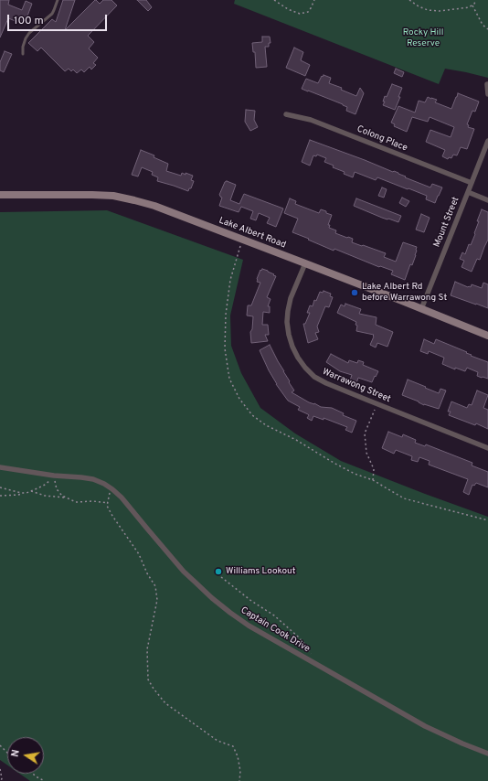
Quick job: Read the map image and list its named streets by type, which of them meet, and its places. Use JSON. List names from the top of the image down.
{
  "streets": {
    "main road": ["Lake Albert Road"],
    "street": [
      "Colong Place",
      "Mount Street",
      "Warrawong Street",
      "Captain Cook Drive"
    ]
  },
  "crossings": [
    ["Colong Place", "Mount Street"],
    ["Mount Street", "Lake Albert Road"],
    ["Lake Albert Road", "Warrawong Street"]
  ],
  "parks": ["Rocky Hill Reserve"],
  "places": ["Lake Albert Rd before Warrawong St", "Williams Lookout"],
  "scale_bar": "100 m",
  "north": "left"
}
